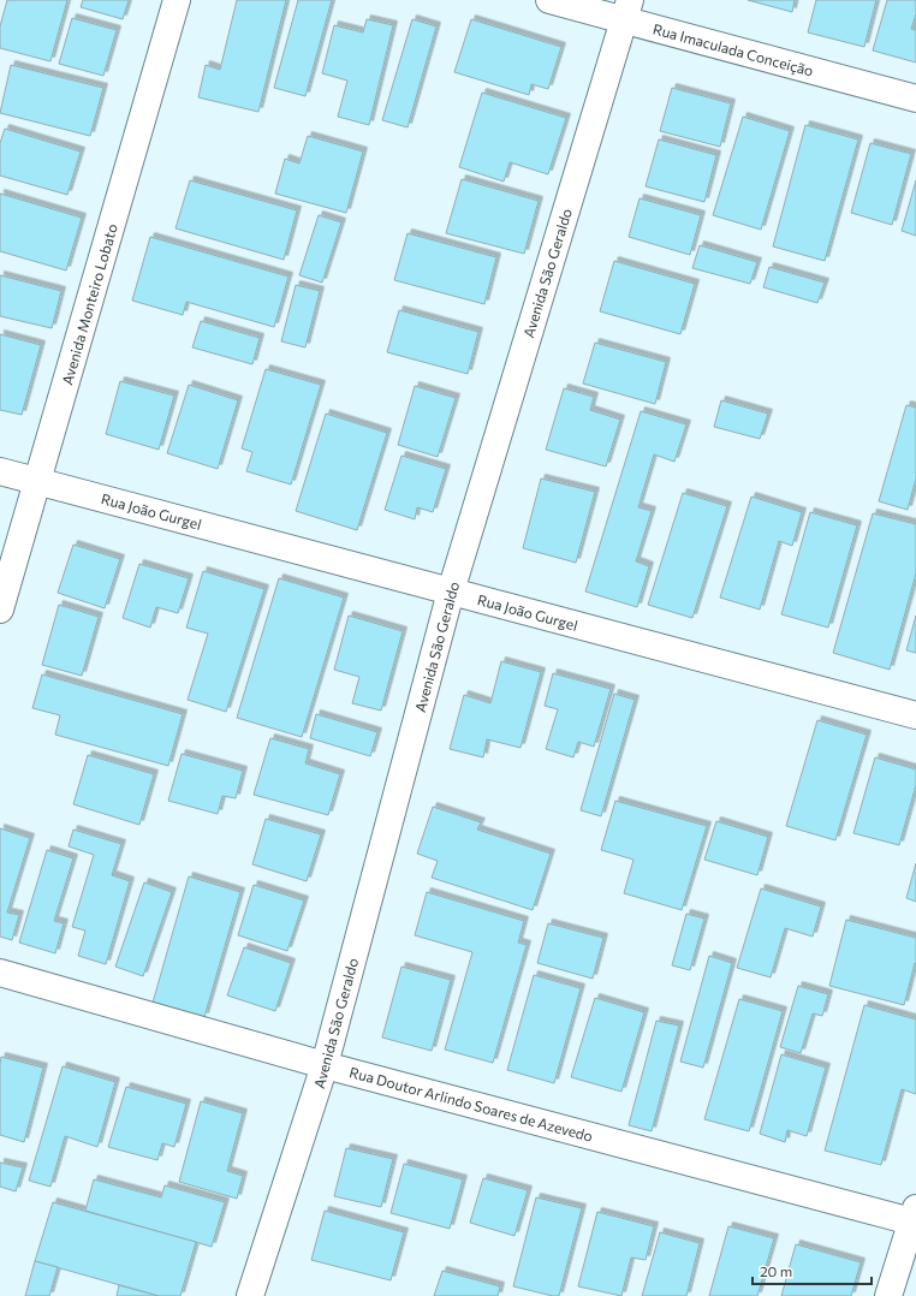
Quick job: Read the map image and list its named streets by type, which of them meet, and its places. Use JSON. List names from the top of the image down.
{
  "streets": {
    "street": [
      "Rua Imaculada Conceição",
      "Avenida São Geraldo",
      "Avenida Monteiro Lobato",
      "Rua João Gurgel",
      "Rua Doutor Arlindo Soares de Azevedo"
    ]
  },
  "crossings": [
    ["Rua Imaculada Conceição", "Avenida São Geraldo"],
    ["Avenida São Geraldo", "Rua João Gurgel"],
    ["Avenida São Geraldo", "Rua Doutor Arlindo Soares de Azevedo"],
    ["Avenida Monteiro Lobato", "Rua João Gurgel"]
  ],
  "scale_bar": "20 m"
}
